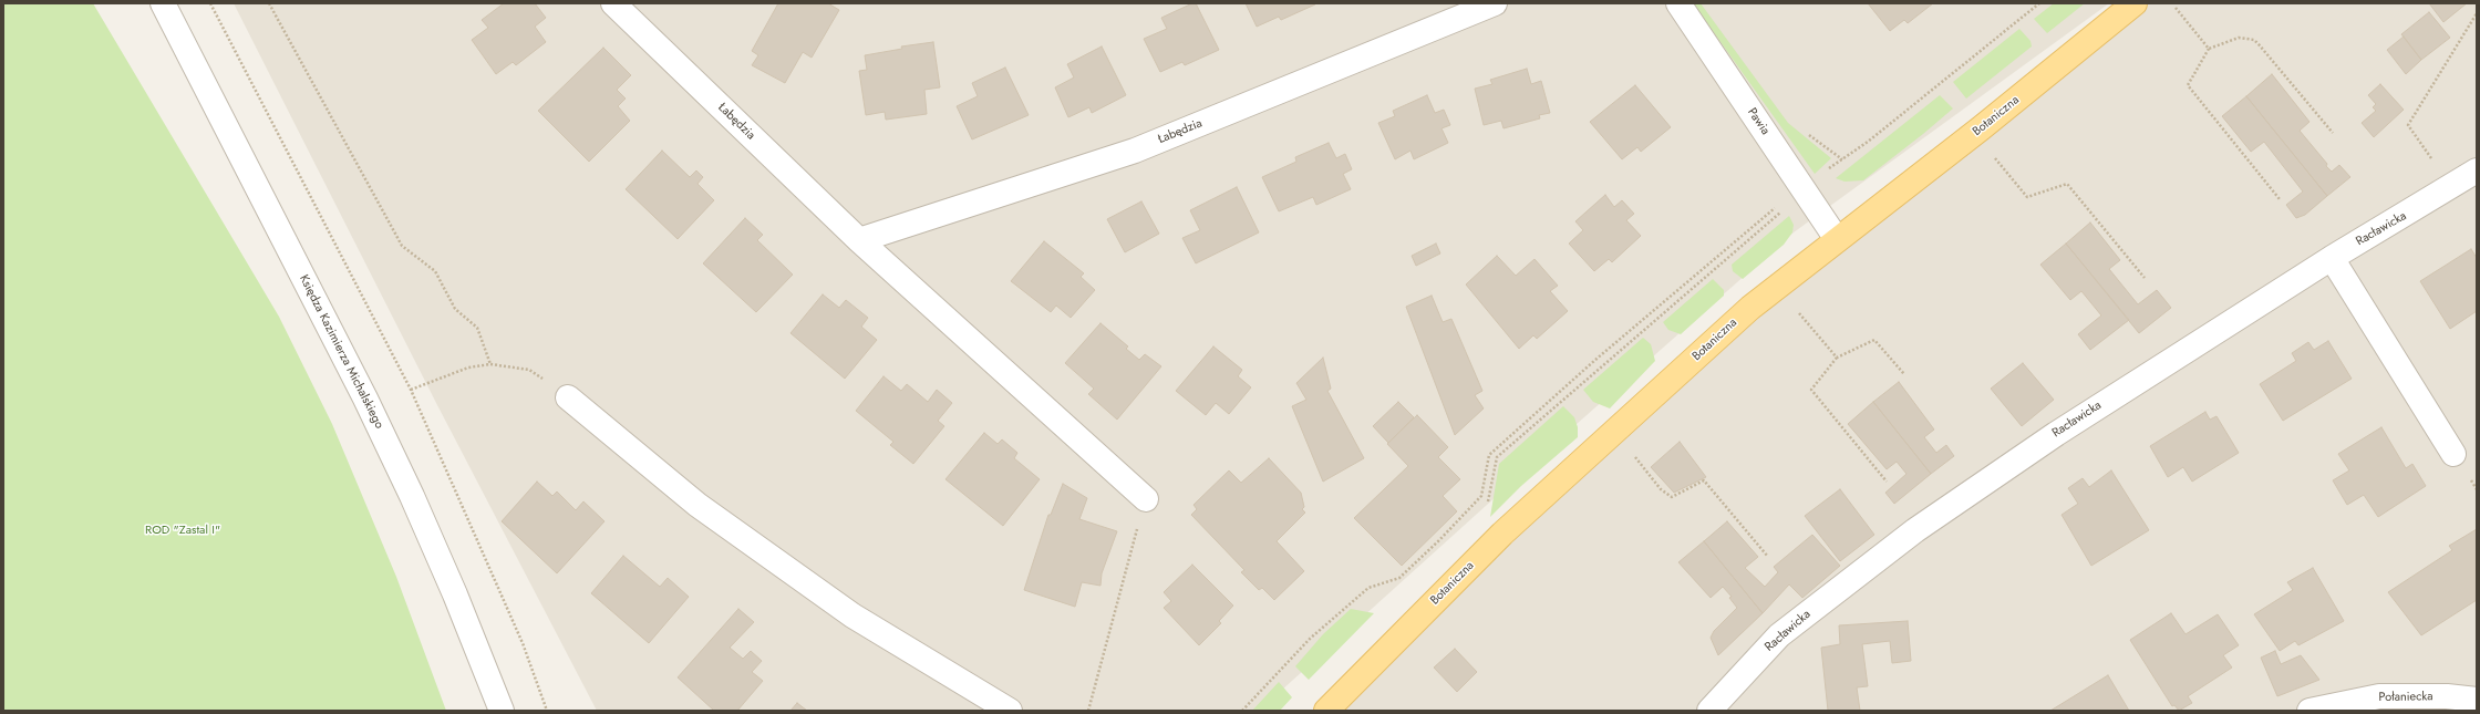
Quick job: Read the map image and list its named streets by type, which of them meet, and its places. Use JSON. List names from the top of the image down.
{
  "streets": {
    "main road": ["Botaniczna"],
    "street": [
      "Łabędzia",
      "Pawia",
      "Racławicka",
      "Księdza Kazimierza Michalskiego",
      "Połaniecka"
    ]
  },
  "crossings": [
    ["Botaniczna", "Pawia"]
  ],
  "parks": ["ROD \"Zastal I\""]
}
